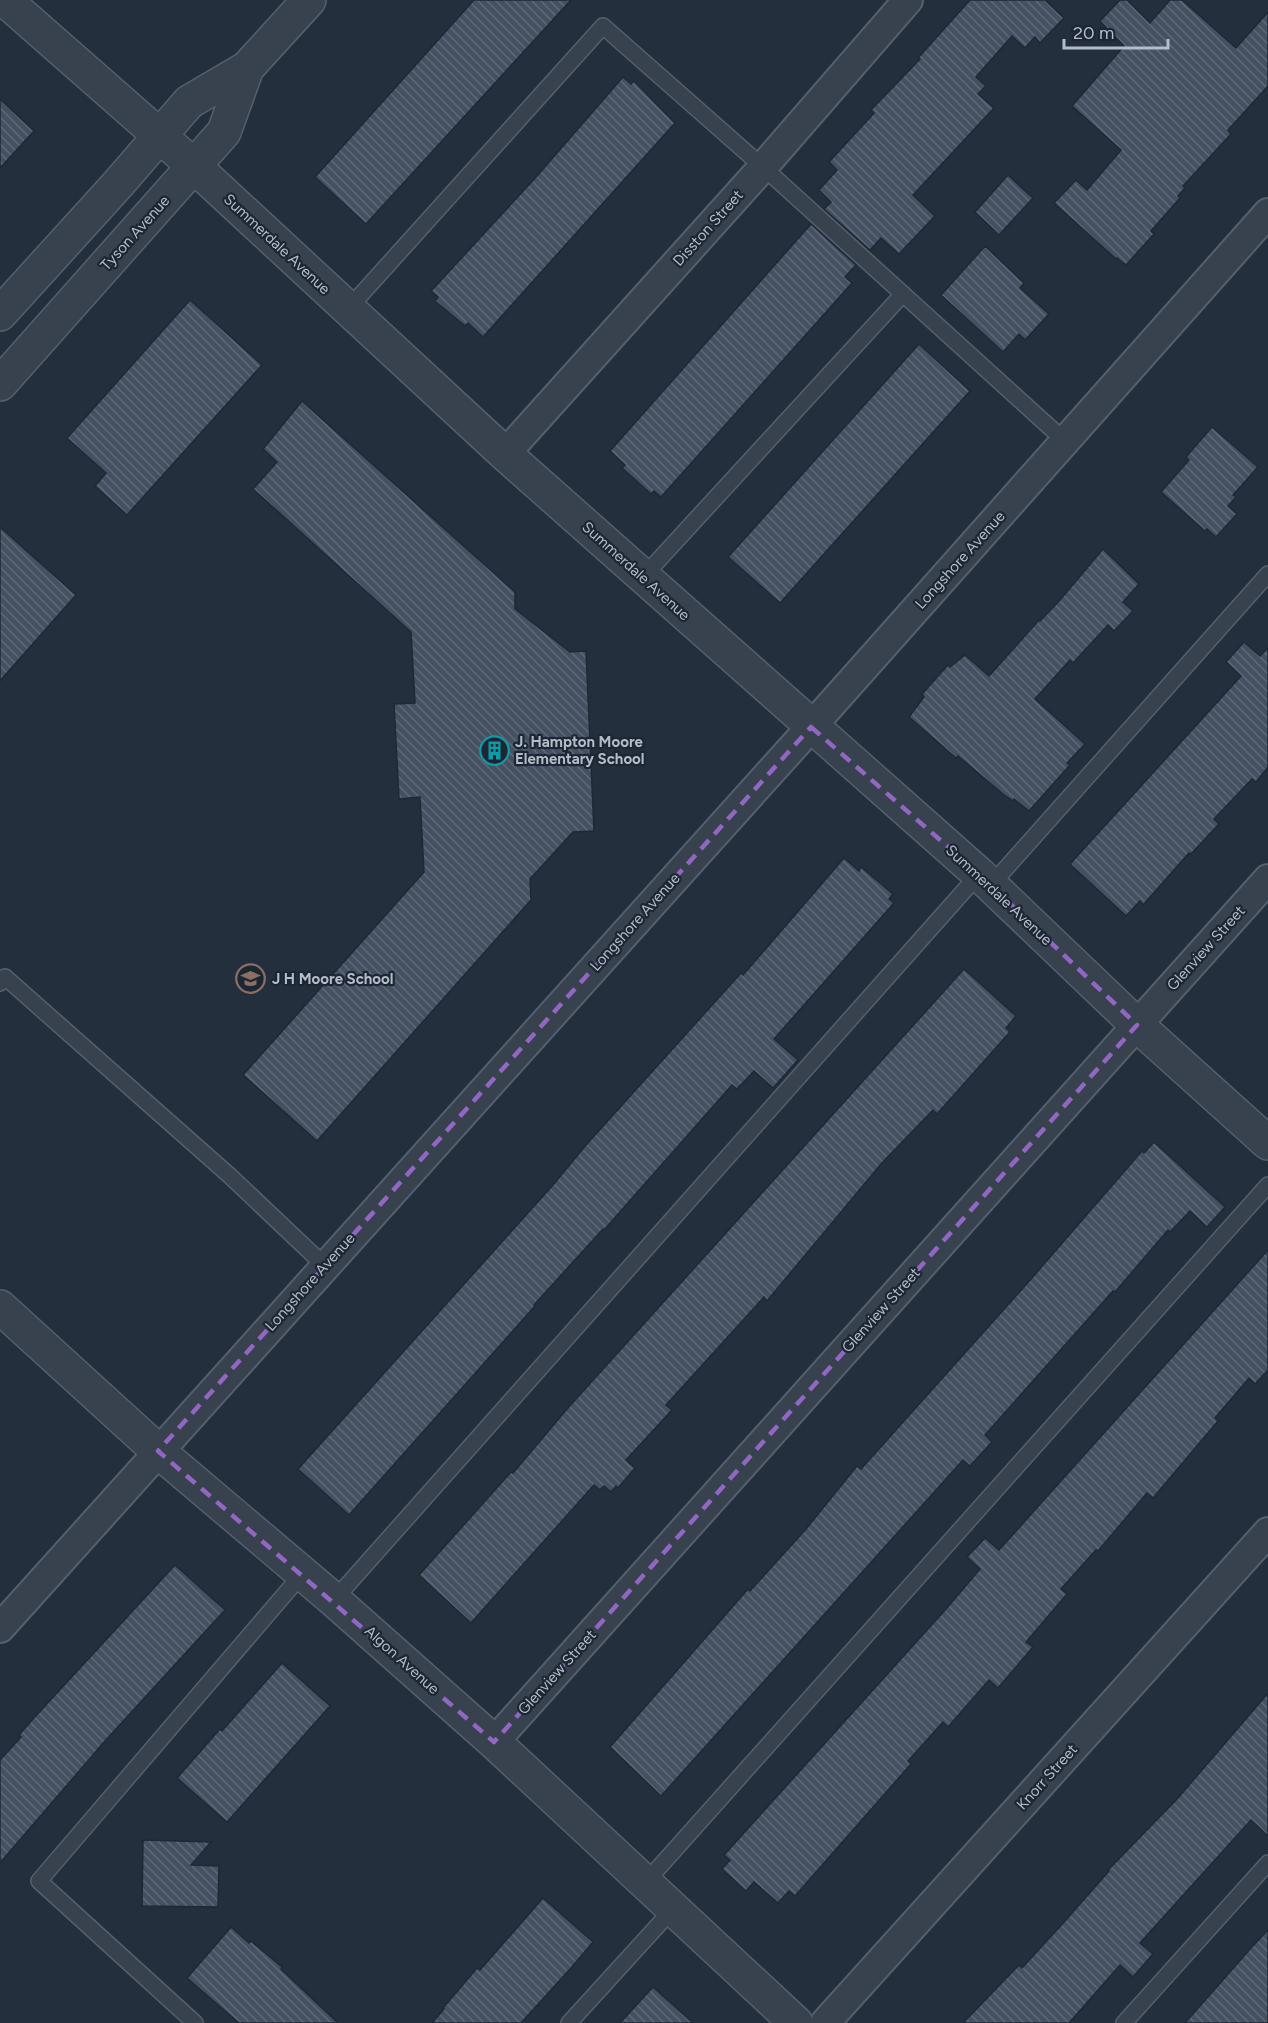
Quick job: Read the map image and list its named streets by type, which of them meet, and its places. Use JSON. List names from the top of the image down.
{
  "streets": {
    "street": [
      "Disston Street",
      "Tyson Avenue",
      "Summerdale Avenue",
      "Longshore Avenue",
      "Glenview Street",
      "Algon Avenue",
      "Knorr Street"
    ]
  },
  "crossings": [
    ["Disston Street", "Summerdale Avenue"],
    ["Tyson Avenue", "Summerdale Avenue"],
    ["Summerdale Avenue", "Longshore Avenue"],
    ["Summerdale Avenue", "Glenview Street"],
    ["Longshore Avenue", "Algon Avenue"],
    ["Glenview Street", "Algon Avenue"]
  ],
  "places": {
    "building": ["J. Hampton Moore Elementary School"],
    "school or university": ["J H Moore School"]
  },
  "scale_bar": "20 m"
}
